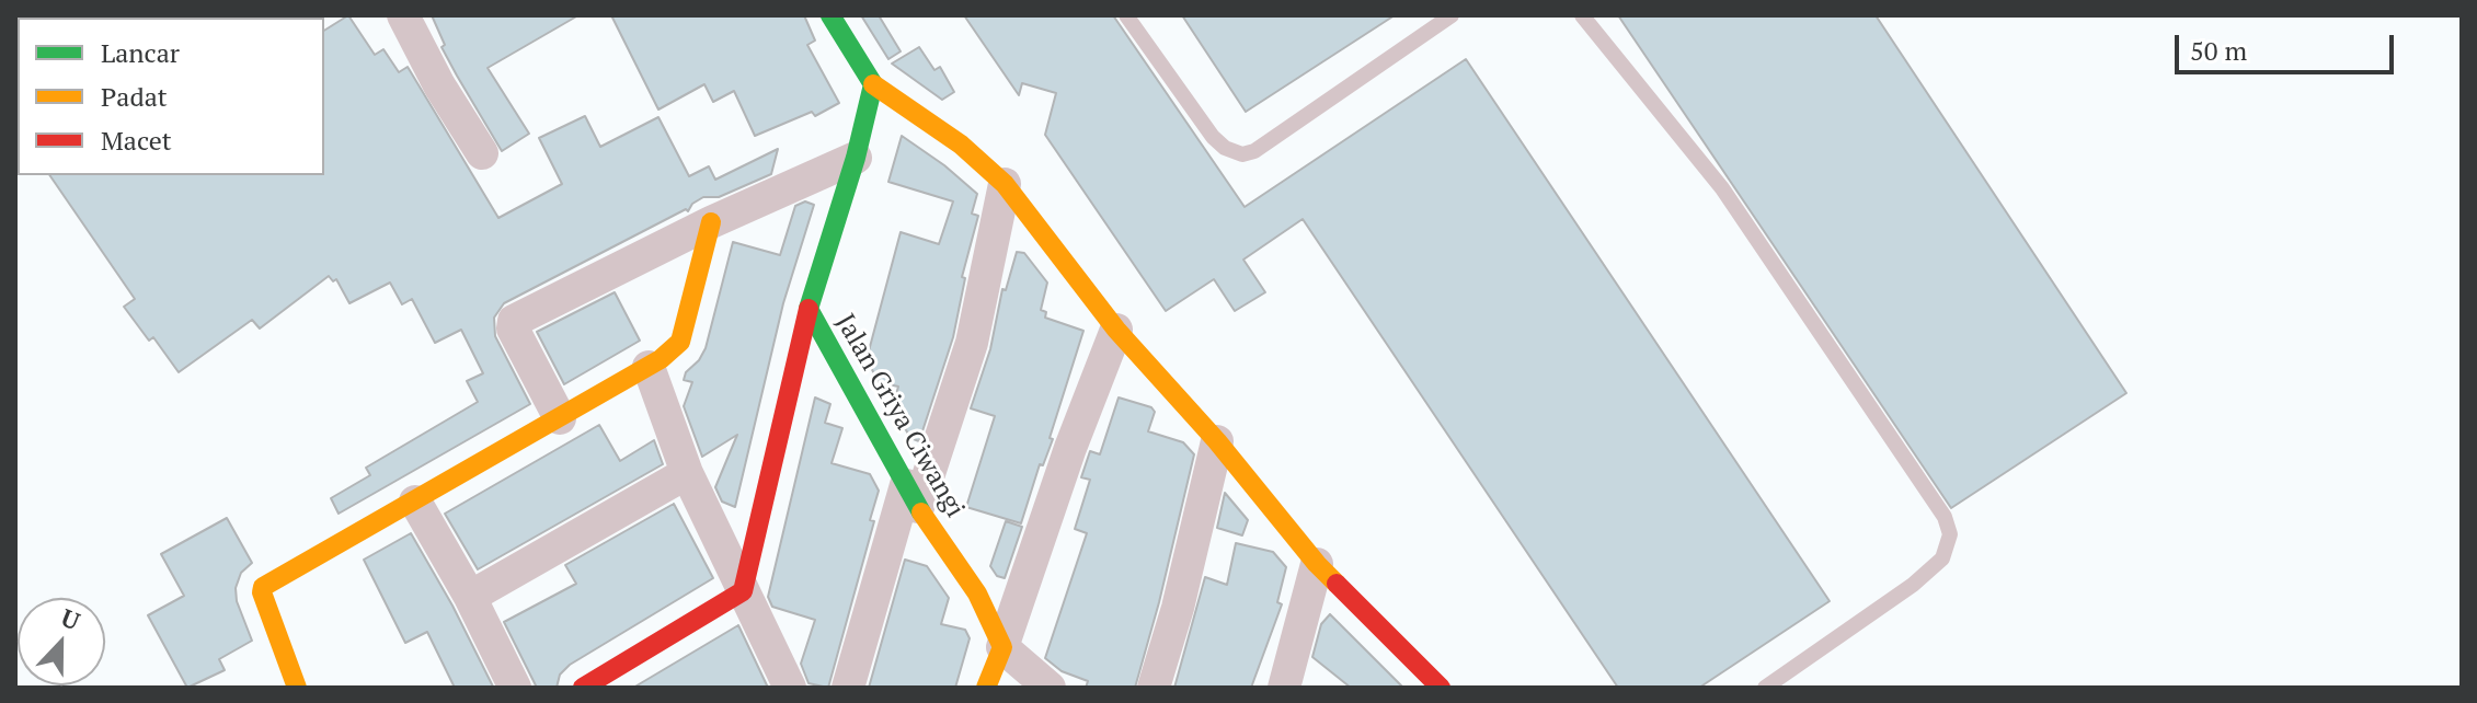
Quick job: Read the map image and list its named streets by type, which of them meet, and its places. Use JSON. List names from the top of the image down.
{
  "streets": {
    "street": ["Jalan Griya Ciwangi"]
  },
  "legend": ["Lancar", "Padat", "Macet"],
  "scale_bar": "50 m",
  "north": "top"
}
